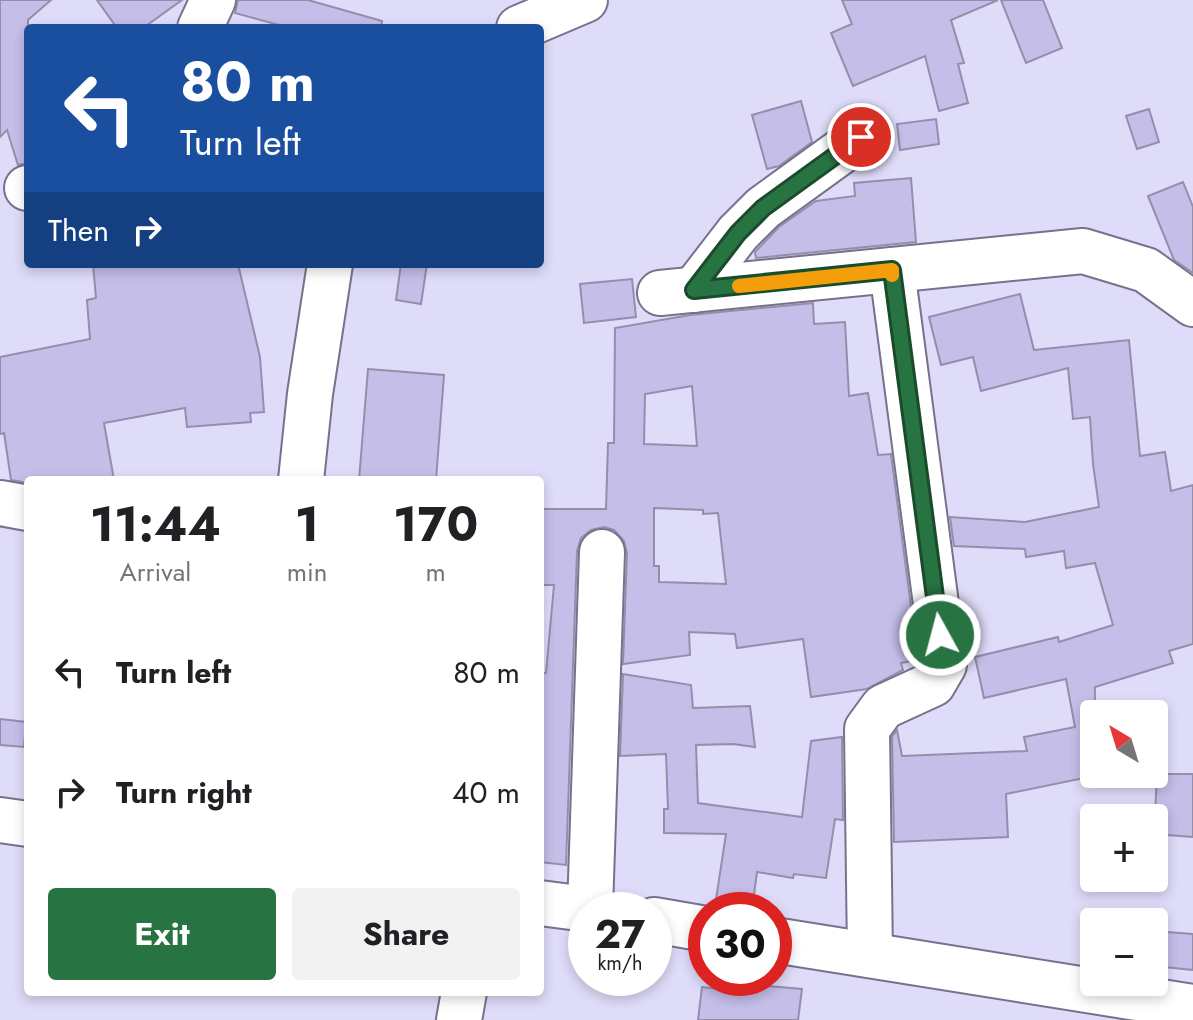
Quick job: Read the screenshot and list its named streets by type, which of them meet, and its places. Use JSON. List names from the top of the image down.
{
  "north": "top left",
  "page": {
    "turn": ["80 m", "Turn left"],
    "then": "Then",
    "eta": [
      "11:44",
      "Arrival",
      "1",
      "min",
      "170",
      "m"
    ],
    "list": [
      {
        "name": "Turn left",
        "value": "80 m"
      },
      {
        "name": "Turn right",
        "value": "40 m"
      }
    ],
    "map_buttons": ["+", "−"],
    "buttons": ["Exit", "Share"],
    "speed": "27 km/h",
    "limit": "30"
  }
}
